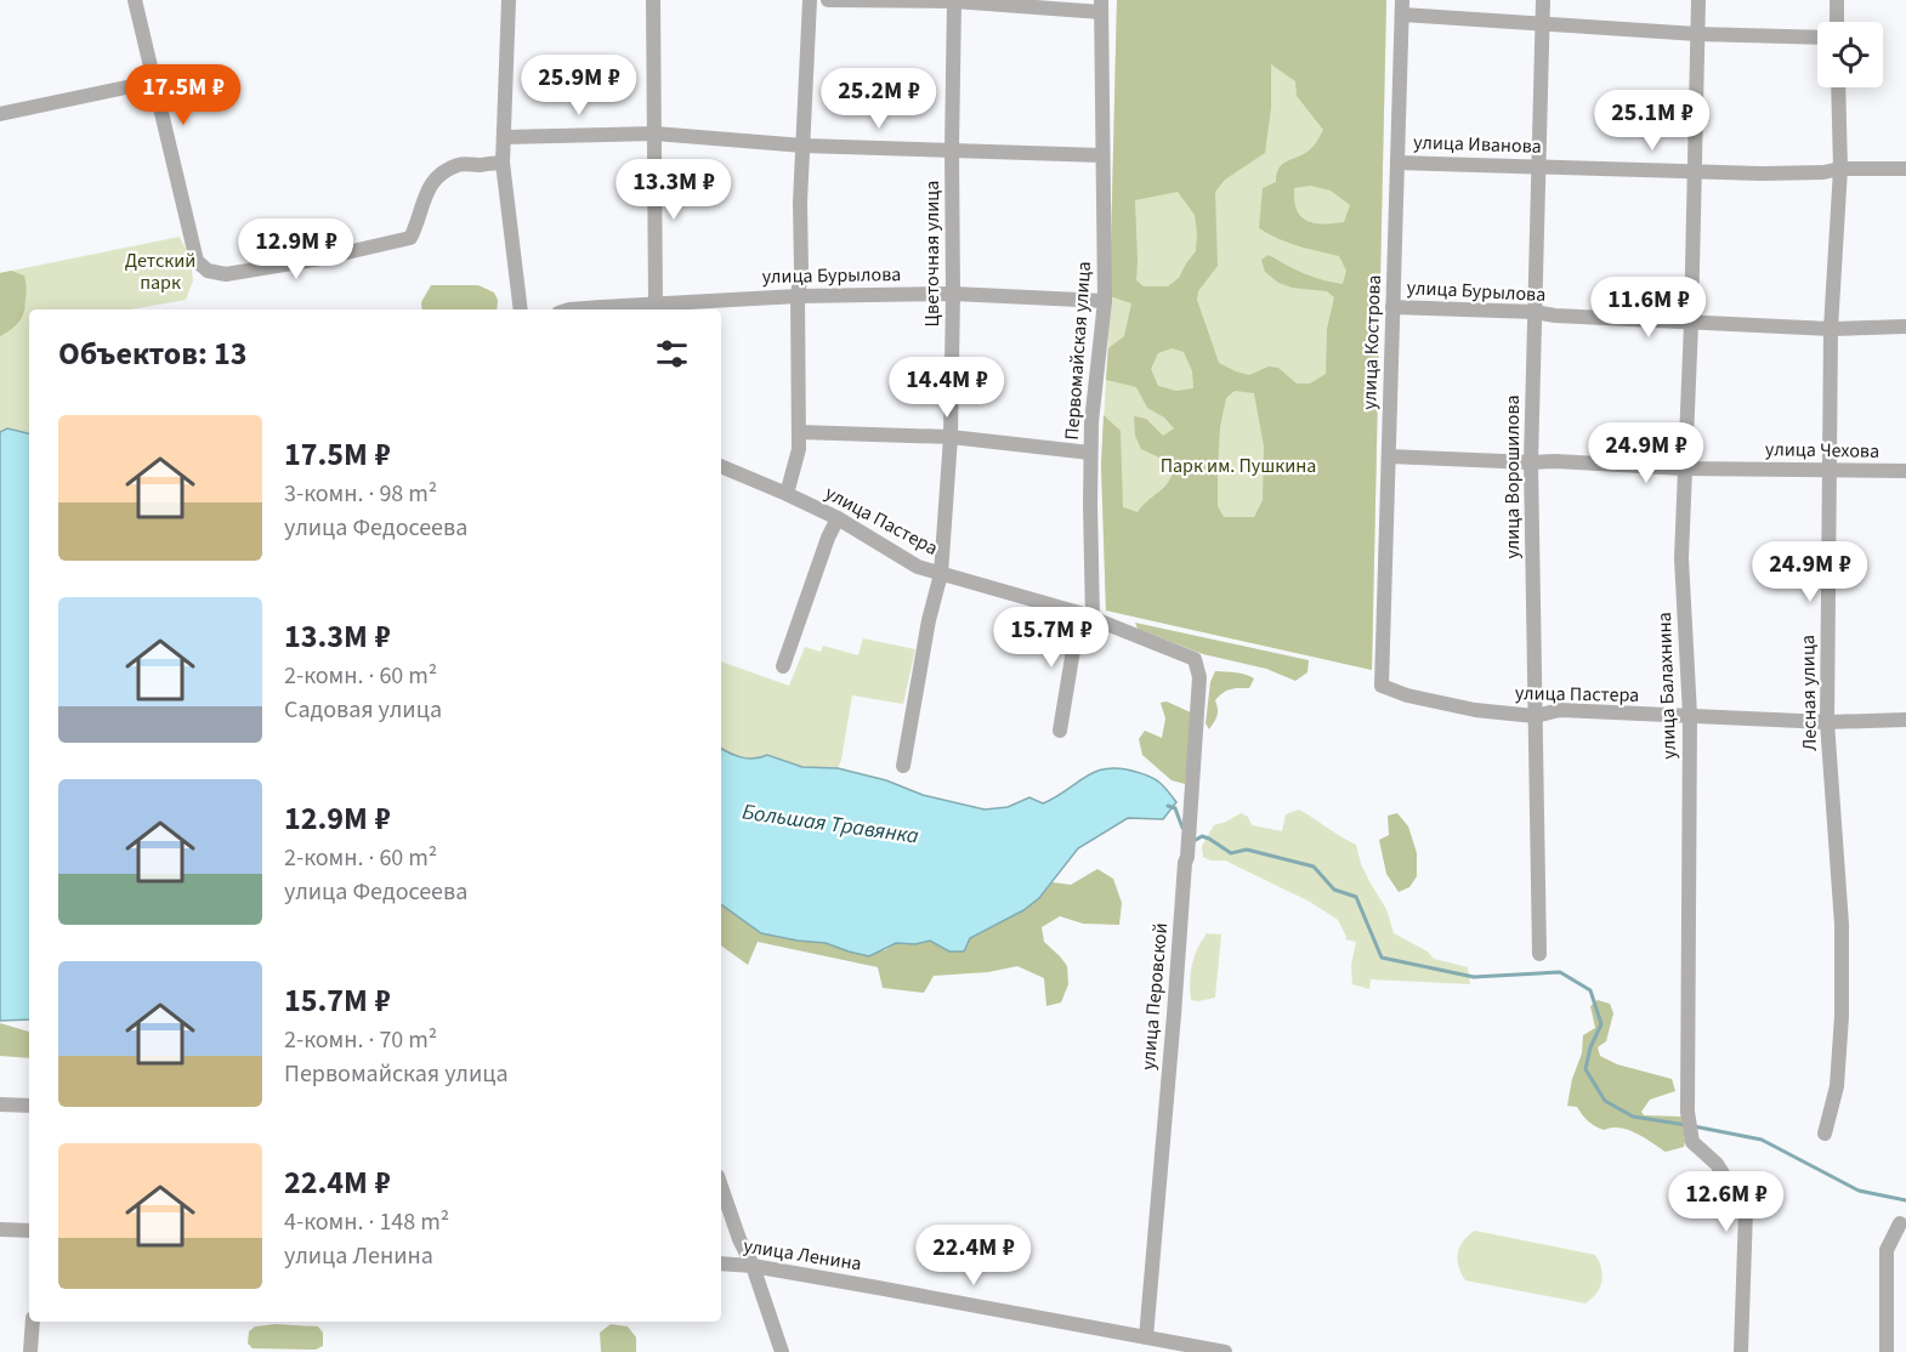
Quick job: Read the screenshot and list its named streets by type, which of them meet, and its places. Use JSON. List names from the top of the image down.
{
  "streets": {
    "street": [
      "улица Иванова",
      "Цветочная улица",
      "улица Бурылова",
      "улица Кострова",
      "Первомайская улица",
      "улица Чехова",
      "улица Ворошилова",
      "улица Пастера",
      "улица Балахнина",
      "Лесная улица",
      "улица Перовской",
      "улица Ленина"
    ]
  },
  "crossings": [
    ["улица Иванова", "улица Кострова"],
    ["улица Иванова", "улица Ворошилова"],
    ["улица Иванова", "улица Балахнина"],
    ["улица Иванова", "Лесная улица"],
    ["Цветочная улица", "улица Бурылова"],
    ["Цветочная улица", "улица Пастера"],
    ["улица Бурылова", "улица Кострова"],
    ["улица Бурылова", "Первомайская улица"],
    ["улица Бурылова", "улица Ворошилова"],
    ["улица Бурылова", "улица Балахнина"],
    ["улица Бурылова", "Лесная улица"],
    ["улица Кострова", "улица Чехова"],
    ["улица Кострова", "улица Пастера"],
    ["Первомайская улица", "улица Пастера"],
    ["улица Чехова", "улица Ворошилова"],
    ["улица Чехова", "улица Балахнина"],
    ["улица Чехова", "Лесная улица"],
    ["улица Ворошилова", "улица Пастера"],
    ["улица Пастера", "улица Балахнина"],
    ["улица Пастера", "Лесная улица"],
    ["улица Пастера", "улица Перовской"],
    ["улица Перовской", "улица Ленина"]
  ],
  "water": ["Большая Травянка"],
  "parks": ["Детский парк", "Парк им. Пушкина"],
  "page": {
    "price": [
      "25.9M ₽",
      "17.5M ₽",
      "25.2M ₽",
      "25.1M ₽",
      "13.3M ₽",
      "12.9M ₽",
      "11.6M ₽",
      "14.4M ₽",
      "24.9M ₽",
      "24.9M ₽",
      "15.7M ₽",
      "12.6M ₽",
      "22.4M ₽"
    ],
    "heading": "Объектов: 13",
    "list": [
      {
        "name": "17.5M ₽",
        "note": "3-комн. · 98 m² · улица Федосеева"
      },
      {
        "name": "13.3M ₽",
        "note": "2-комн. · 60 m² · Садовая улица"
      },
      {
        "name": "12.9M ₽",
        "note": "2-комн. · 60 m² · улица Федосеева"
      },
      {
        "name": "15.7M ₽",
        "note": "2-комн. · 70 m² · Первомайская улица"
      },
      {
        "name": "22.4M ₽",
        "note": "4-комн. · 148 m² · улица Ленина"
      }
    ]
  }
}
